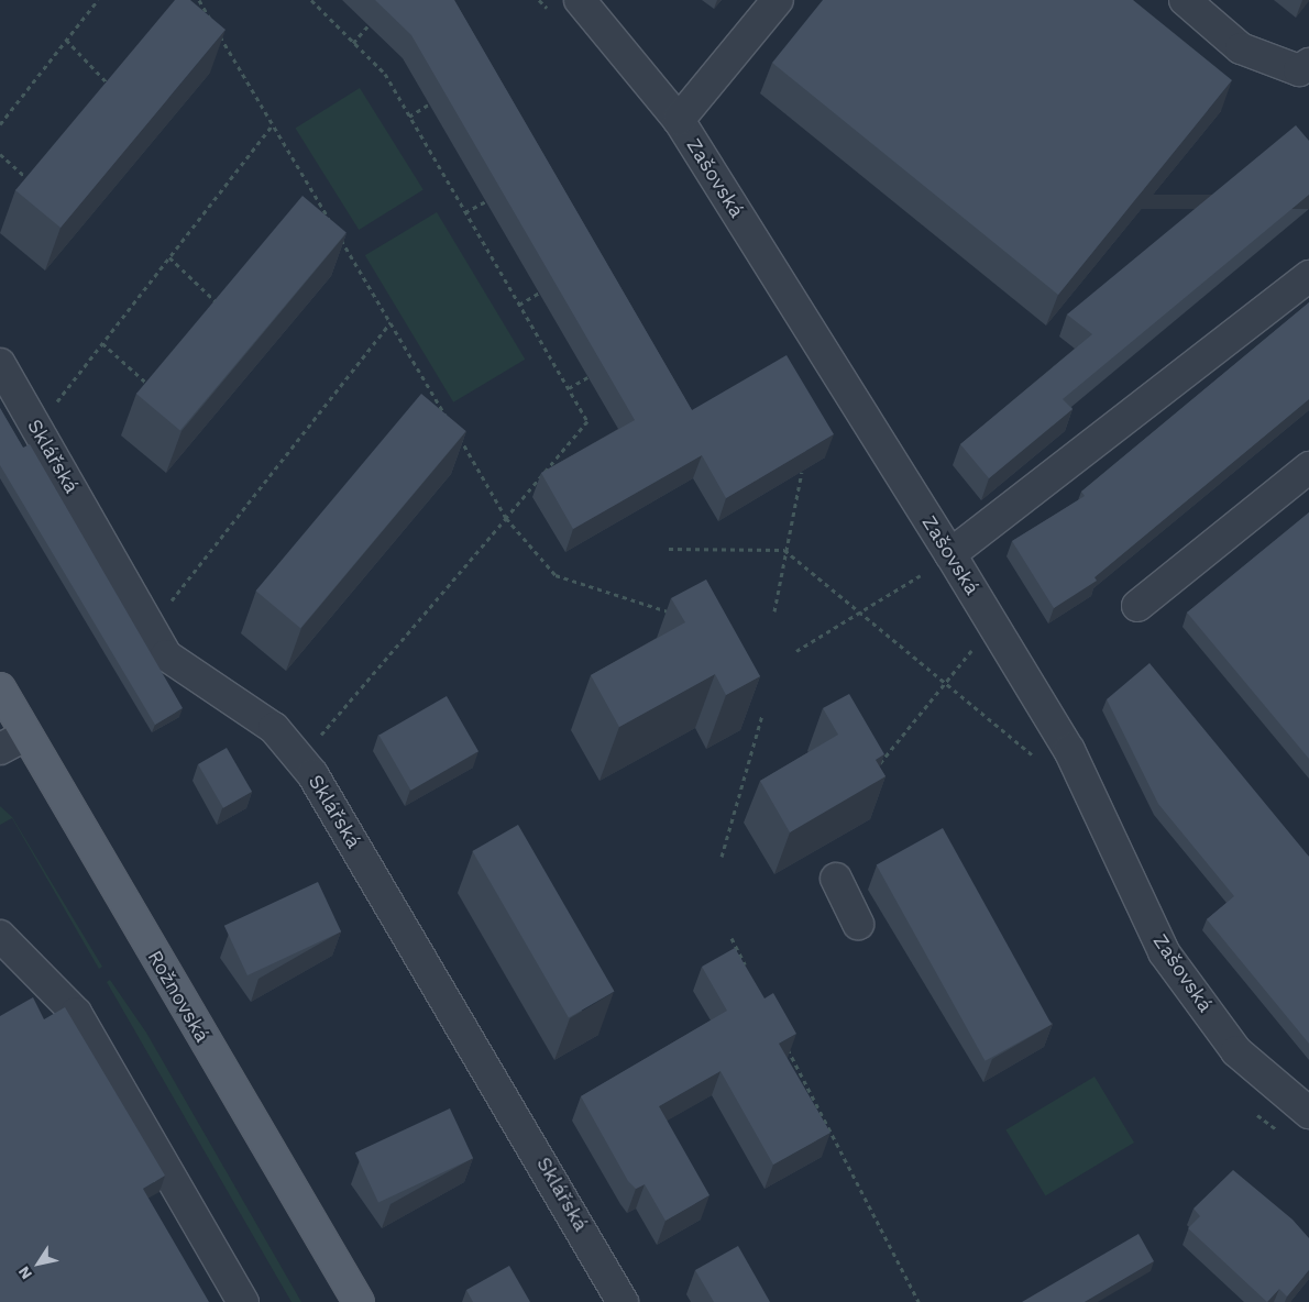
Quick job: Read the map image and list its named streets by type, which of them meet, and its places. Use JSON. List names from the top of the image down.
{
  "streets": {
    "main road": ["Rožnovská"],
    "street": ["Zašovská", "Sklářská"]
  },
  "north": "bottom left"
}
